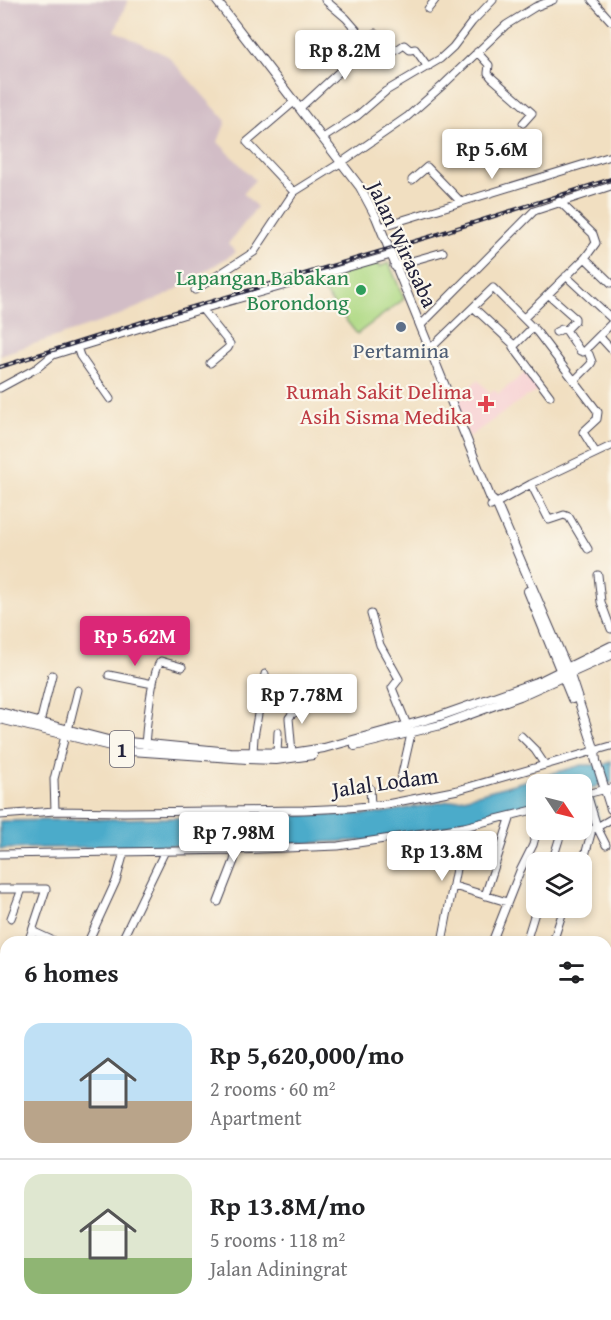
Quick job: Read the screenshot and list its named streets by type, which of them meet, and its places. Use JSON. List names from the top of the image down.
{
  "streets": {
    "main road": ["Jalan Wirasaba", "1"],
    "street": ["Jalal Lodam"]
  },
  "crossings": [
    ["Jalan Wirasaba", "1"],
    ["Jalan Wirasaba", "Jalal Lodam"]
  ],
  "places": {
    "other": ["Lapangan Babakan Borondong", "Pertamina"],
    "health": ["Rumah Sakit Delima Asih Sisma Medika"]
  },
  "north": "bottom right",
  "page": {
    "price": [
      "Rp 8.2M",
      "Rp 5.6M",
      "Rp 5.62M",
      "Rp 7.78M",
      "Rp 7.98M",
      "Rp 13.8M"
    ],
    "heading": "6 homes",
    "list": [
      {
        "name": "Rp 5,620,000/mo",
        "note": "2 rooms · 60 m² · Apartment"
      },
      {
        "name": "Rp 13.8M/mo",
        "note": "5 rooms · 118 m² · Jalan Adiningrat"
      }
    ]
  }
}
